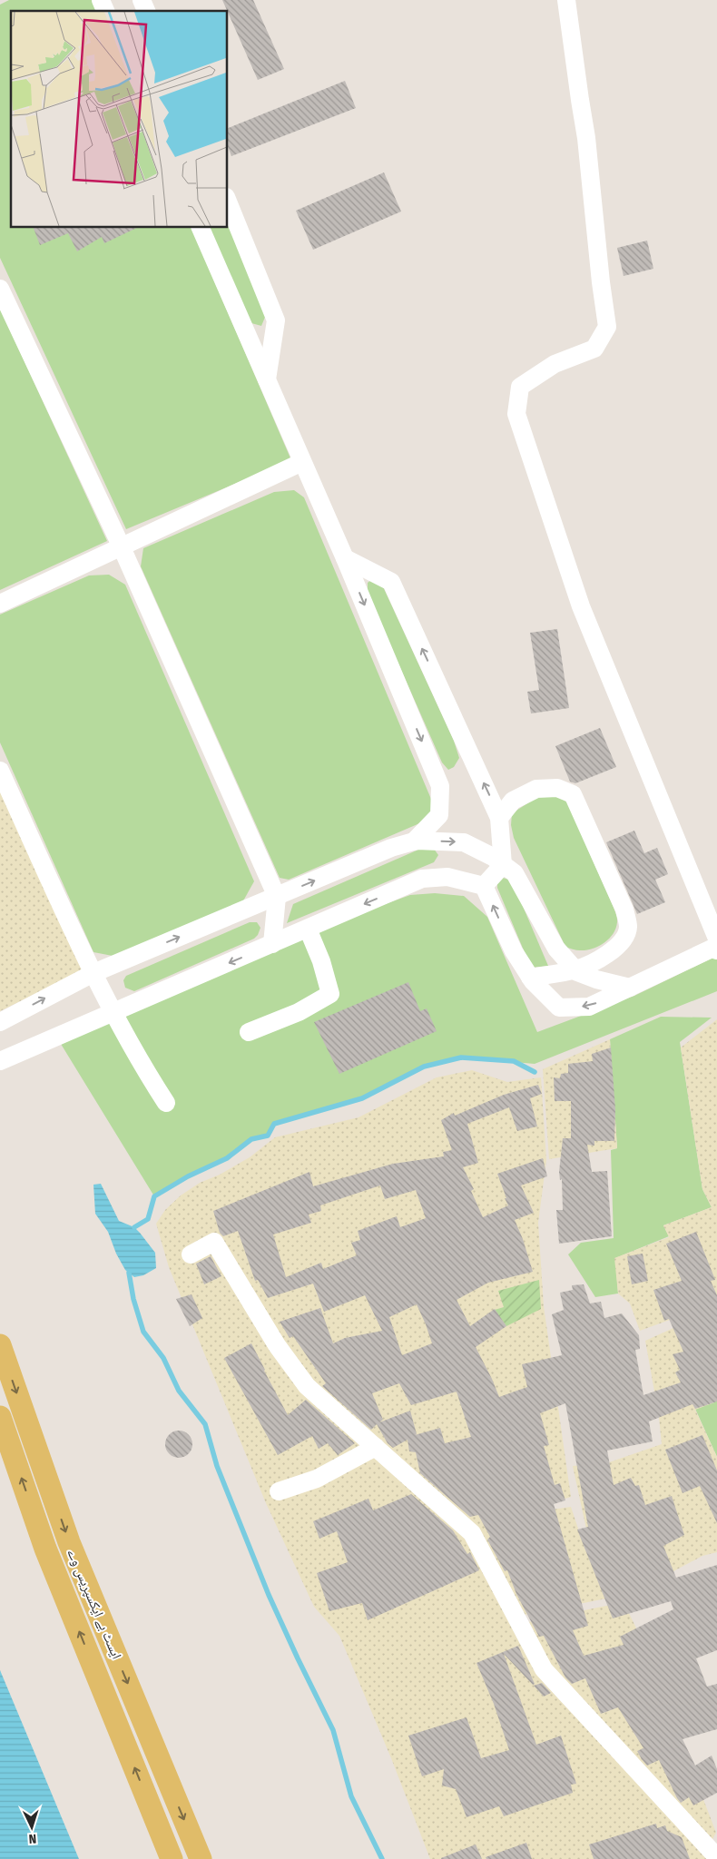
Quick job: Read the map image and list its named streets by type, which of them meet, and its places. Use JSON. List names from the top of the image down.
{
  "streets": {
    "main road": ["ایسٹ بے ایکسپریس وے"]
  },
  "north": "bottom"
}
